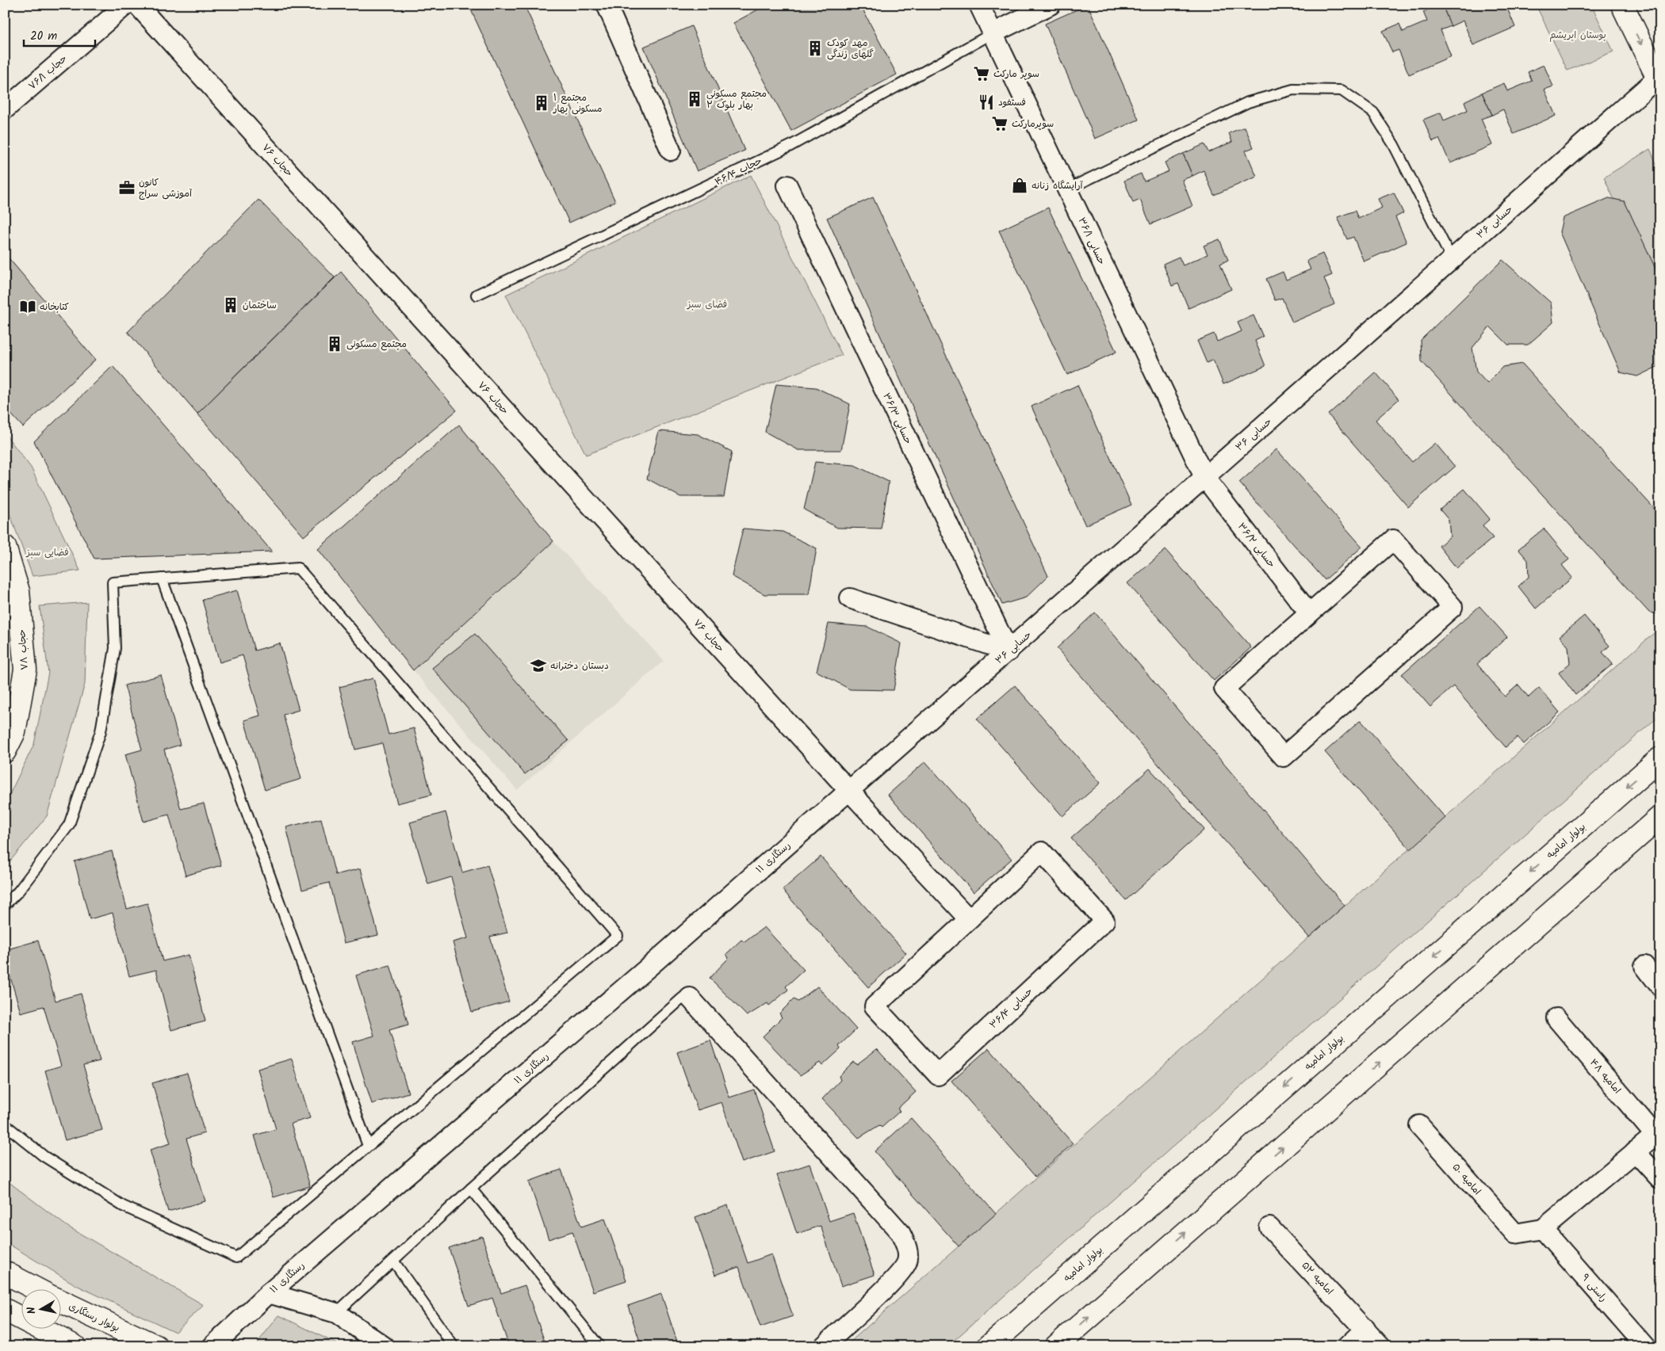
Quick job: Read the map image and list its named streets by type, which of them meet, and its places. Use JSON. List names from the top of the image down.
{
  "streets": {
    "main road": ["حجاب ۷۸", "بولوار امامیه", "بولوار رستگاری"],
    "street": [
      "حجاب ۷۶/۱",
      "حجاب ۷۶",
      "حسابی ۳۶",
      "حسابی ۳۶/۱",
      "حسابی ۳۶/۳",
      "حسابی ۳۶/۲",
      "رستگاری ۱۱",
      "حسابی ۳۶/۴",
      "امامیه ۴۸",
      "امامیه ۵۰",
      "امامیه ۵۲",
      "راستی ۹"
    ],
    "lane": ["حجاب ۴۶/۴"]
  },
  "crossings": [
    ["حجاب ۷۶", "حسابی ۳۶"],
    ["حجاب ۷۶", "رستگاری ۱۱"],
    ["حجاب ۴۶/۴", "حسابی ۳۶/۱"],
    ["حسابی ۳۶", "حسابی ۳۶/۱"],
    ["حسابی ۳۶", "حسابی ۳۶/۳"],
    ["حسابی ۳۶", "حسابی ۳۶/۲"],
    ["حسابی ۳۶", "رستگاری ۱۱"],
    ["حسابی ۳۶/۱", "حسابی ۳۶/۲"],
    ["امامیه ۵۰", "راستی ۹"]
  ],
  "parks": ["بوستان ابریشم", "فضای سبز", "فضایی سبز"],
  "places": {
    "building": [
      "مهد کودک گلهای زندگی",
      "مجتمع مسکونی بهار بلوک ۲",
      "۱ مجتمع مسکونی بهار",
      "ساختمان",
      "مجتمع مسکونی"
    ],
    "supermarket": ["سوپر مارکت", "سوپرمارکت"],
    "restaurant": ["فستفود"],
    "shop": ["آرایشگاه زنانه"],
    "office": ["کانون آموزشی سراج"],
    "library": ["کتابخانه"],
    "school or university": ["دبستان دخترانه"]
  },
  "scale_bar": "20 m",
  "north": "left"
}
